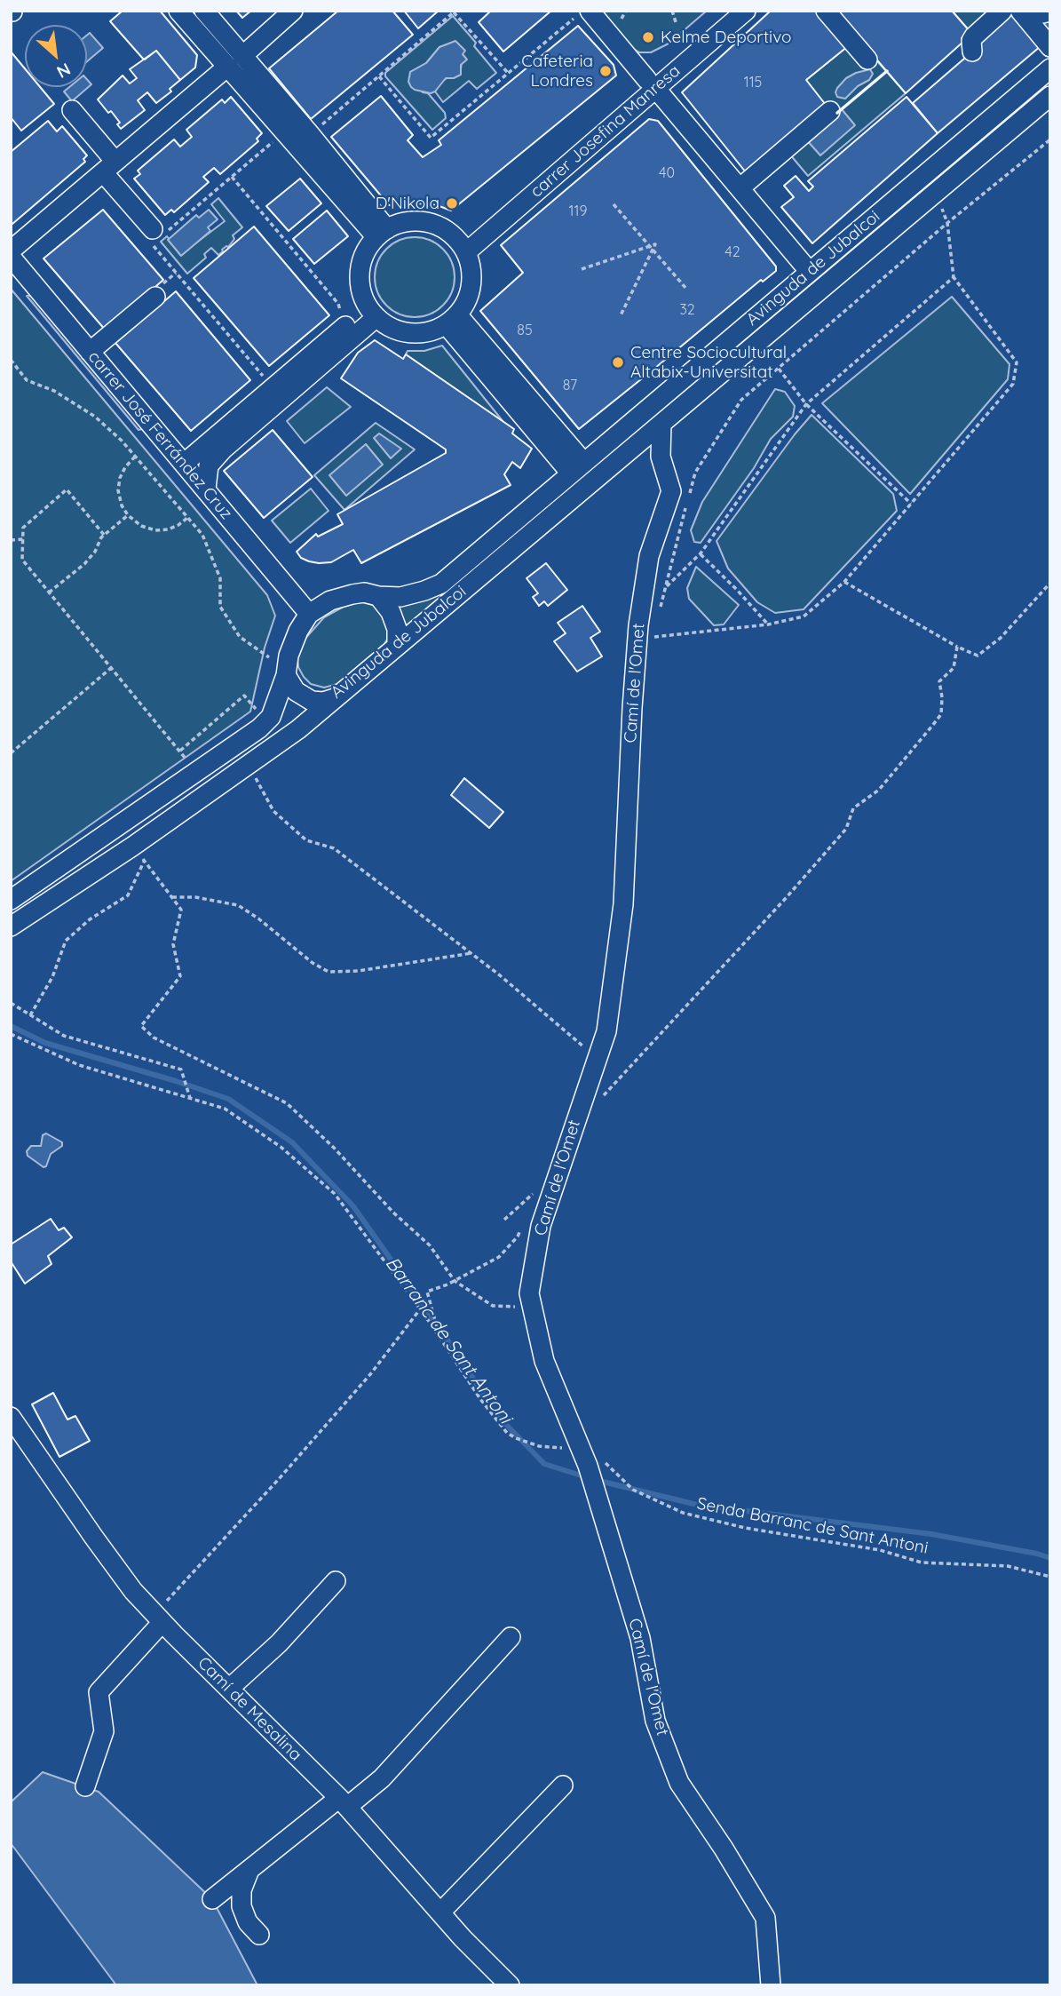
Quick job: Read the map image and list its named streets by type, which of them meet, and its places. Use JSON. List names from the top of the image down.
{
  "streets": {
    "street": [
      "carrer Josefina Manresa",
      "Avinguda de Jubalcoi",
      "carrer José Ferrández Cruz",
      "Camí de l'Omet",
      "Camí de Mesalina"
    ],
    "path": ["Senda Barranc de Sant Antoni"]
  },
  "crossings": [
    ["Avinguda de Jubalcoi", "carrer José Ferrández Cruz"],
    ["Avinguda de Jubalcoi", "Camí de l'Omet"],
    ["Camí de l'Omet", "Senda Barranc de Sant Antoni"]
  ],
  "water": ["Barranc de Sant Antoni"],
  "places": [
    "Kelme Deportivo",
    "Cafeteria Londres",
    "D'Nikola",
    "Centre Sociocultural Altabix-Universitat"
  ],
  "house_numbers": [
    "115",
    "40",
    "119",
    "42",
    "32",
    "85",
    "87"
  ],
  "north": "bottom right"
}
